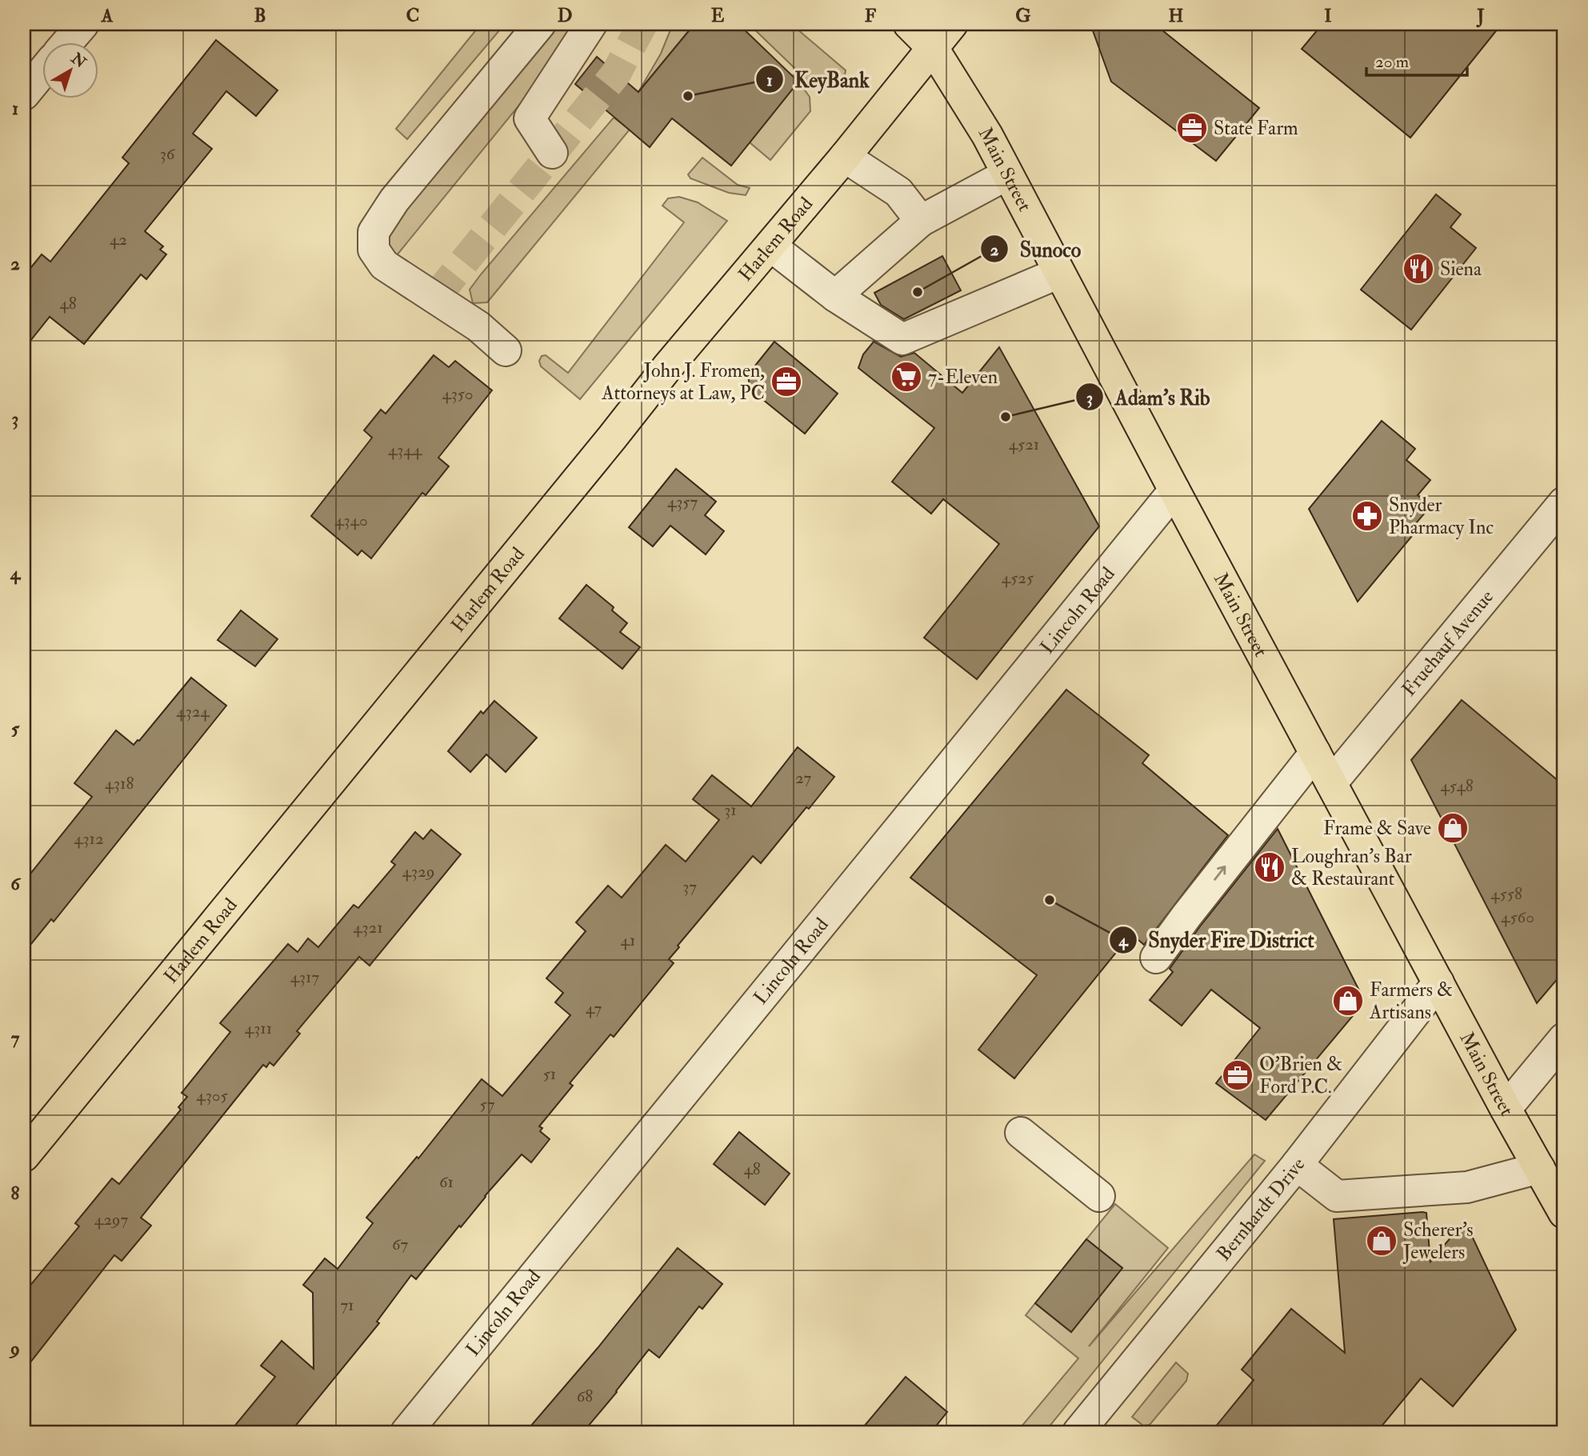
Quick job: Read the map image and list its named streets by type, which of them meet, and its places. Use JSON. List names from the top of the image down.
{
  "streets": {
    "main road": ["Main Street", "Harlem Road"],
    "street": ["Lincoln Road", "Fruehauf Avenue", "Bernhardt Drive"]
  },
  "crossings": [
    ["Main Street", "Harlem Road"],
    ["Main Street", "Lincoln Road"],
    ["Main Street", "Fruehauf Avenue"],
    ["Main Street", "Bernhardt Drive"]
  ],
  "places": {
    "other": [
      "KeyBank",
      "Sunoco",
      "Adam's Rib",
      "Snyder Fire District"
    ],
    "office": ["State Farm", "John J. Fromen, Attorneys at Law, PC", "O'Brien & Ford P.C."],
    "restaurant": ["Siena", "Loughran's Bar & Restaurant"],
    "supermarket": ["7-Eleven"],
    "pharmacy": ["Snyder Pharmacy Inc"],
    "shop": ["Frame & Save", "Farmers & Artisans", "Scherer's Jewelers"]
  },
  "house_numbers": [
    "36",
    "42",
    "48",
    "4350",
    "4521",
    "4344",
    "4357",
    "4340",
    "4525",
    "4324",
    "27",
    "4318",
    "4548",
    "31",
    "4312",
    "4329",
    "37",
    "4558",
    "4560",
    "4321",
    "41",
    "4317",
    "47",
    "4311",
    "51",
    "4305",
    "57",
    "48",
    "61",
    "4297",
    "67",
    "71",
    "68"
  ],
  "scale_bar": "20 m",
  "north": "top right",
  "grid": {
    "columns": [
      "A",
      "B",
      "C",
      "D",
      "E",
      "F",
      "G",
      "H",
      "I",
      "J"
    ],
    "rows": [
      "1",
      "2",
      "3",
      "4",
      "5",
      "6",
      "7",
      "8",
      "9"
    ]
  }
}
